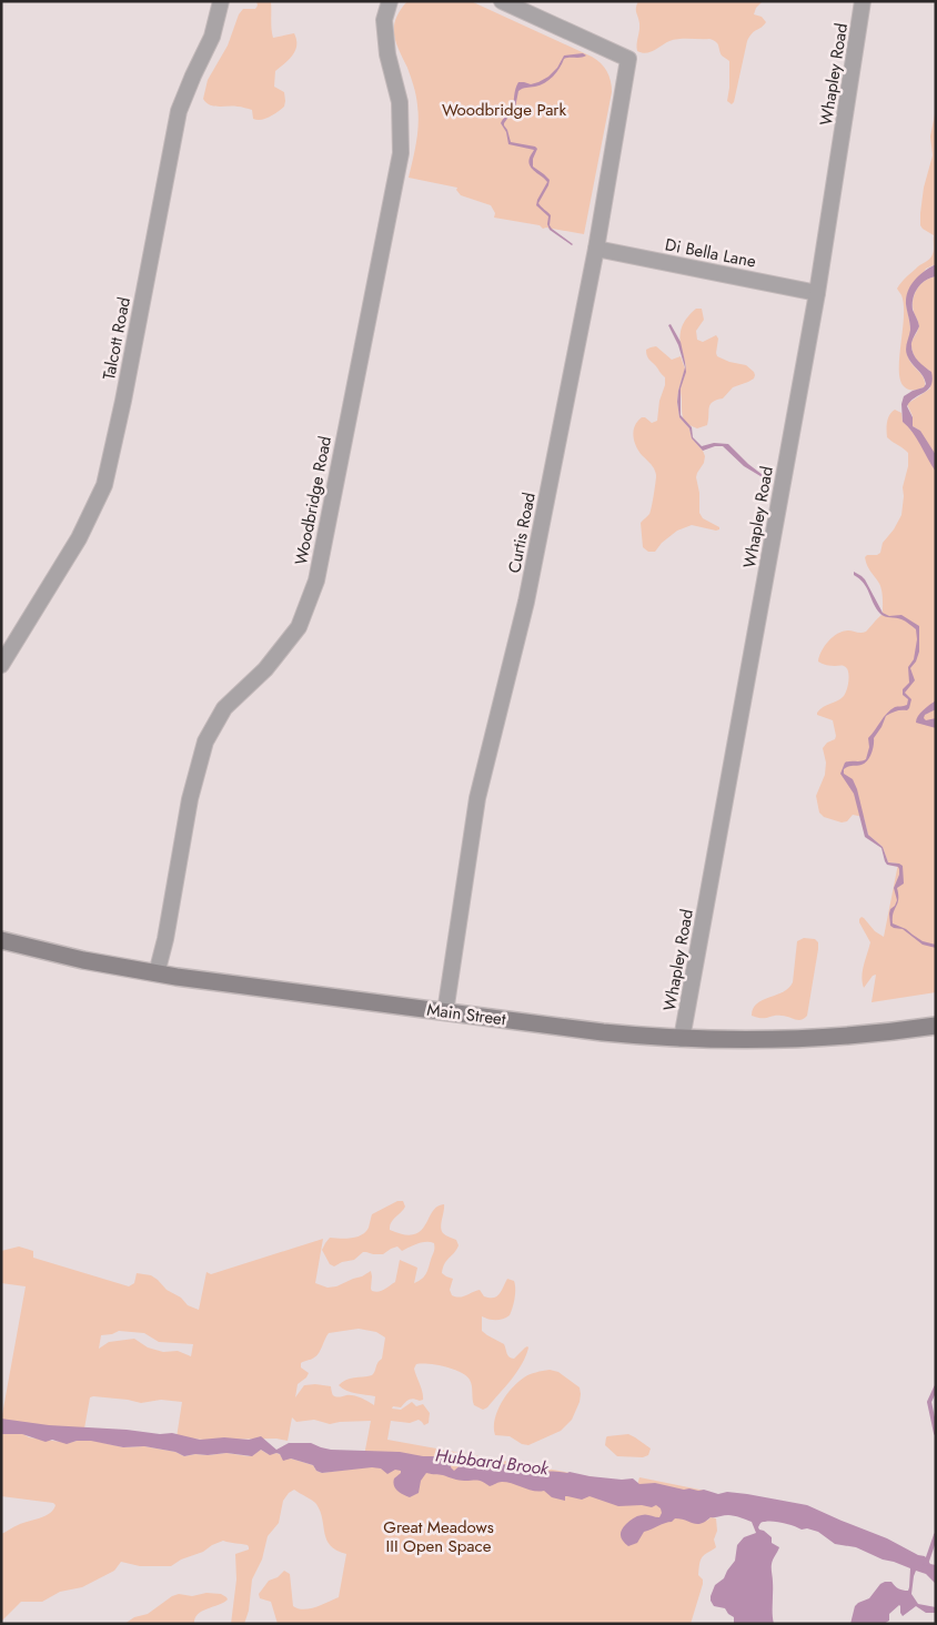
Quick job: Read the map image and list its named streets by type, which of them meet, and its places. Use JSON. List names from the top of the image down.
{
  "streets": {
    "main road": ["Main Street"],
    "street": [
      "Whapley Road",
      "Di Bella Lane",
      "Talcott Road",
      "Woodbridge Road",
      "Curtis Road"
    ]
  },
  "crossings": [
    ["Whapley Road", "Di Bella Lane"],
    ["Whapley Road", "Main Street"],
    ["Di Bella Lane", "Curtis Road"],
    ["Woodbridge Road", "Main Street"],
    ["Curtis Road", "Main Street"]
  ],
  "water": ["Hubbard Brook"],
  "parks": ["Woodbridge Park", "Great Meadows III Open Space"]
}
